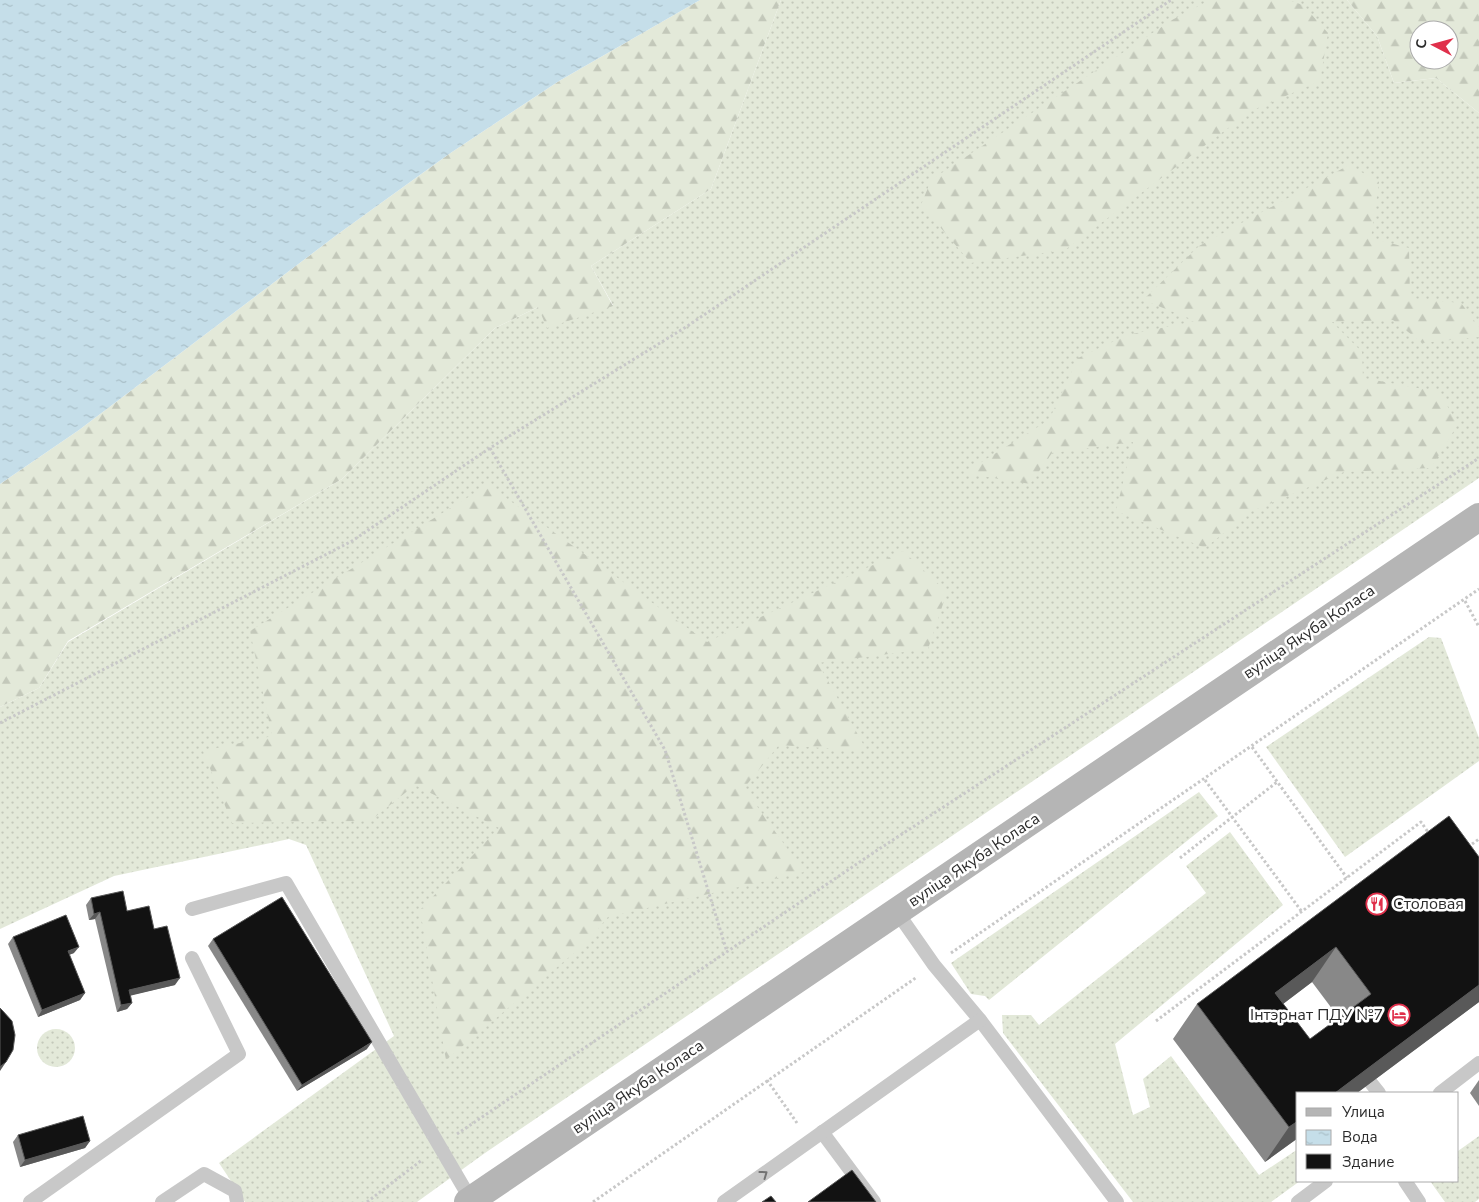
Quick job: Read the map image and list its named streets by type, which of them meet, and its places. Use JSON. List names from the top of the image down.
{
  "streets": {
    "street": ["вуліца Якуба Коласа"]
  },
  "places": {
    "restaurant": ["Столовая"],
    "hotel": ["Інтэрнат ПДУ №7"]
  },
  "legend": ["Улица", "Вода", "Здание"],
  "north": "left"
}
